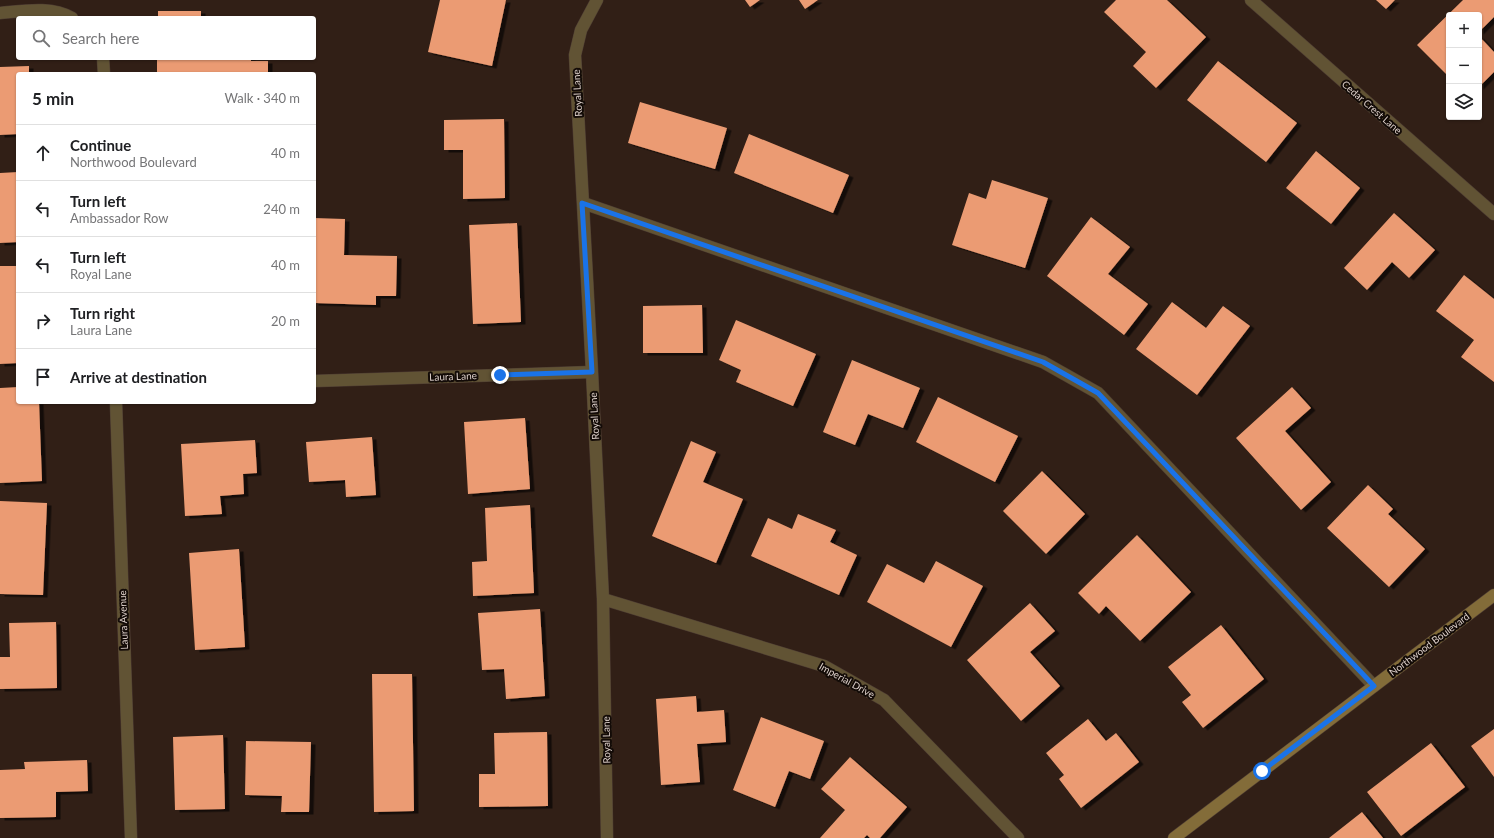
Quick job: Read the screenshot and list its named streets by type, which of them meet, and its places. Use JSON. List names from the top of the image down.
{
  "streets": {
    "street": [
      "Royal Lane",
      "Cedar Crest Lane",
      "Laura Lane",
      "Laura Avenue",
      "Northwood Boulevard",
      "Imperial Drive"
    ]
  },
  "crossings": [
    ["Royal Lane", "Laura Lane"],
    ["Royal Lane", "Imperial Drive"]
  ],
  "page": {
    "map_buttons": ["+", "−"],
    "search": "Search here",
    "heading": ["5 min", "Walk · 340 m"],
    "list": [
      ["Continue", "Northwood Boulevard", "40 m"],
      ["Turn left", "Ambassador Row", "240 m"],
      ["Turn left", "Royal Lane", "40 m"],
      ["Turn right", "Laura Lane", "20 m"],
      "Arrive at destination"
    ]
  }
}
